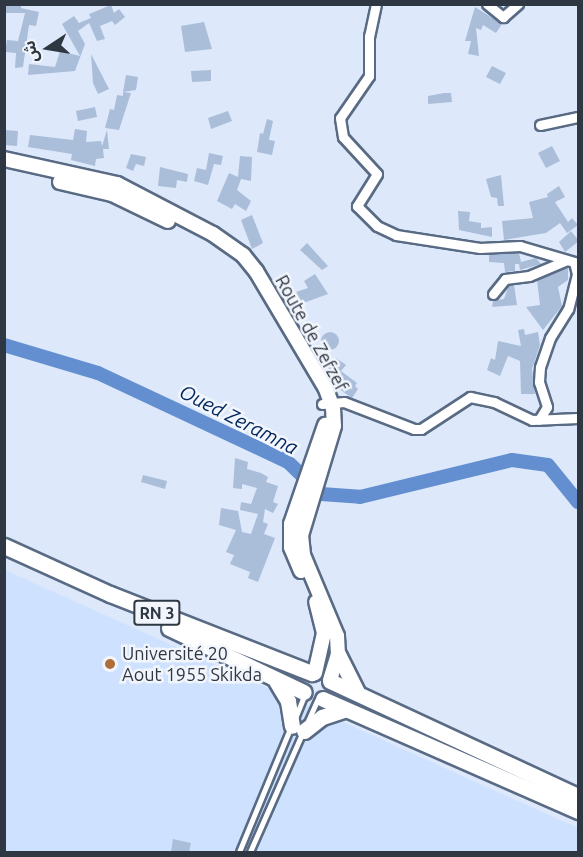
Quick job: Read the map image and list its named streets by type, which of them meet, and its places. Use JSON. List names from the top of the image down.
{
  "streets": {
    "highway": ["RN 3"],
    "main road": ["Route de Zefzef"]
  },
  "crossings": [
    ["Route de Zefzef", "RN 3"]
  ],
  "water": ["Oued Zeramna"],
  "places": ["Université 20 Aout 1955 Skikda"],
  "north": "left"
}
